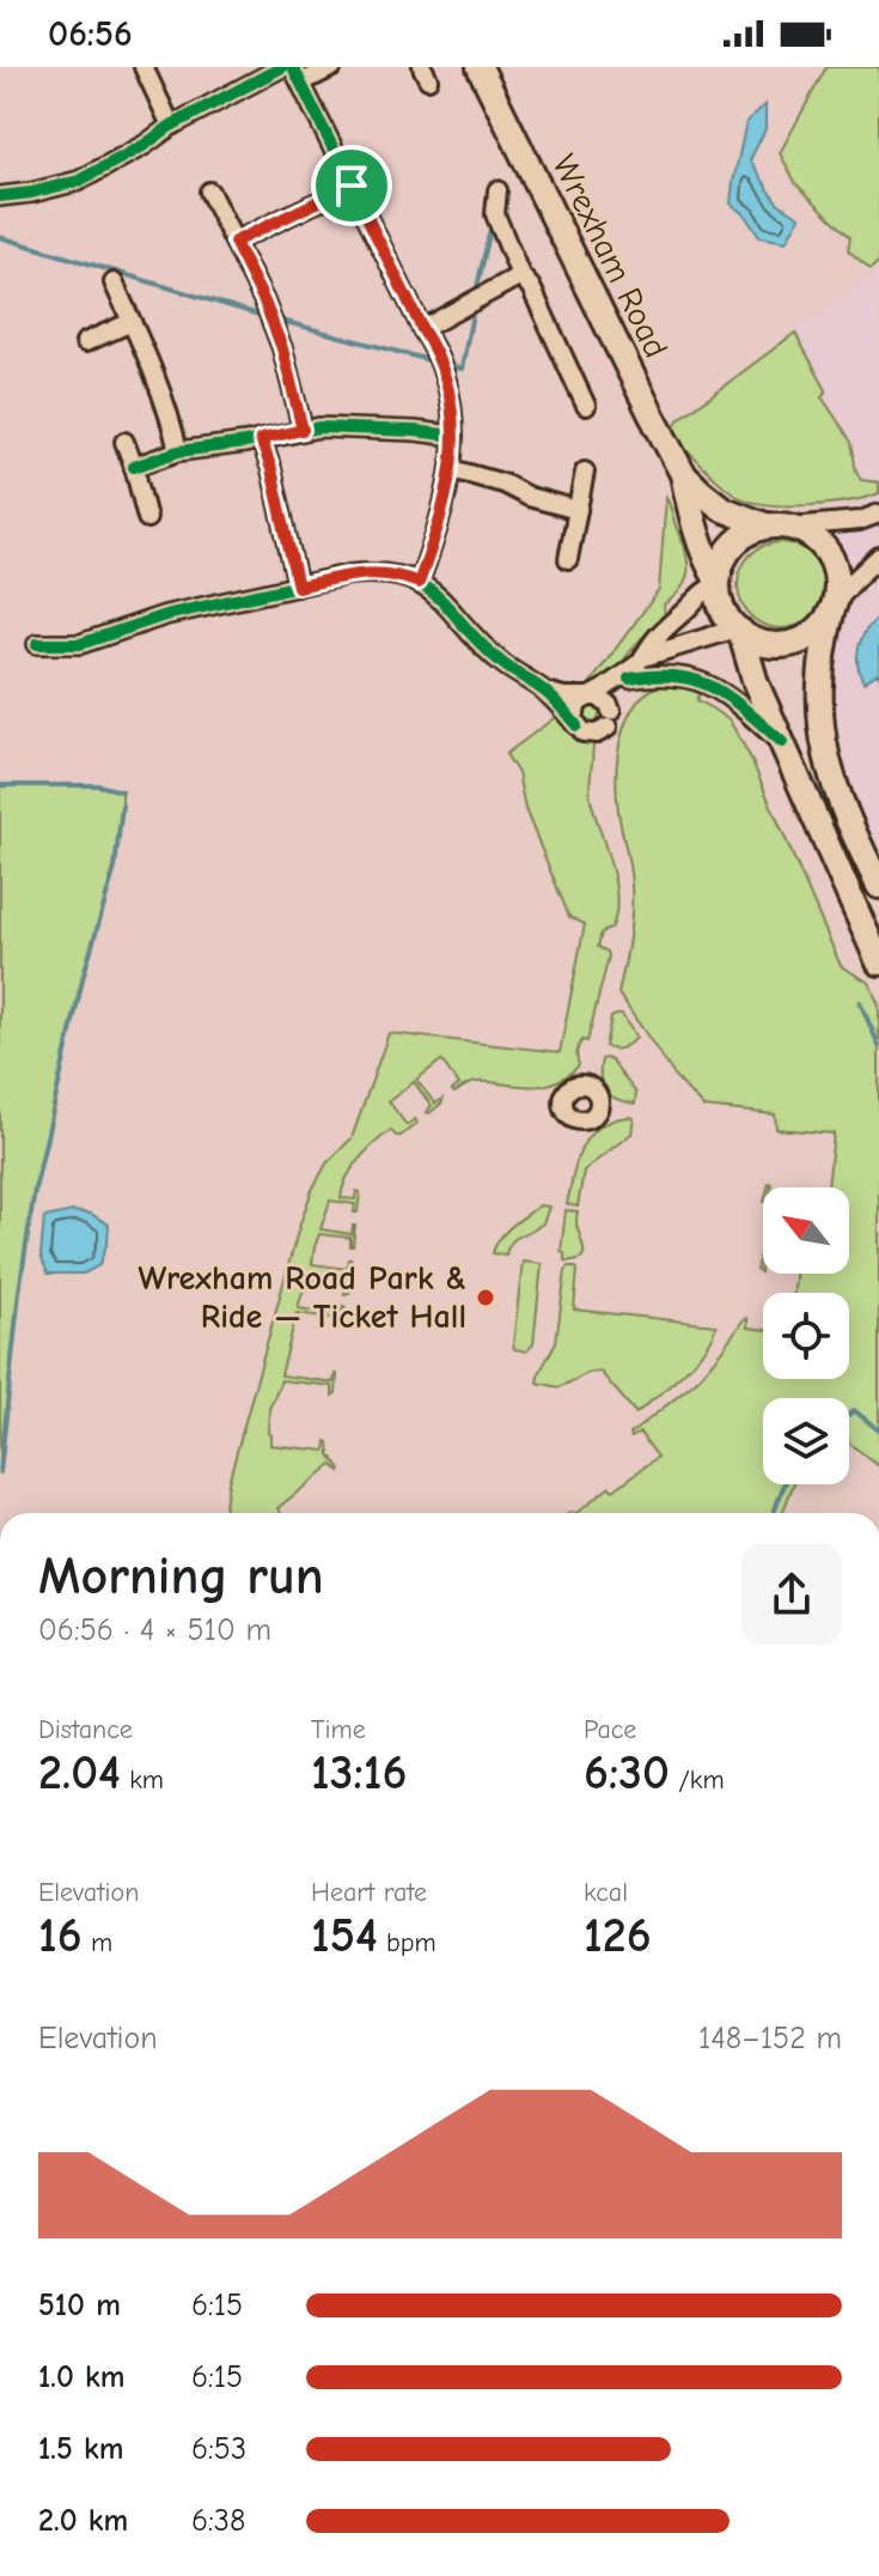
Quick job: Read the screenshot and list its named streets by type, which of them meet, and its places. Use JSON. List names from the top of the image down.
{
  "streets": {
    "highway": ["Wrexham Road"]
  },
  "places": ["Wrexham Road Park & Ride — Ticket Hall"],
  "north": "top left",
  "page": {
    "status": "06:56",
    "heading": ["Morning run", "06:56 · 4 × 510 m"],
    "stats": [
      ["Distance", "2.04 km"],
      ["Time", "13:16"],
      ["Pace", "6:30 /km"],
      ["Elevation", "16 m"],
      ["Heart rate", "154 bpm"],
      ["kcal", "126"]
    ],
    "chart": ["Elevation", "148–152 m"],
    "list": [
      {
        "name": "510 m",
        "note": "6:15"
      },
      {
        "name": "1.0 km",
        "note": "6:15"
      },
      {
        "name": "1.5 km",
        "note": "6:53"
      },
      {
        "name": "2.0 km",
        "note": "6:38"
      }
    ]
  }
}
